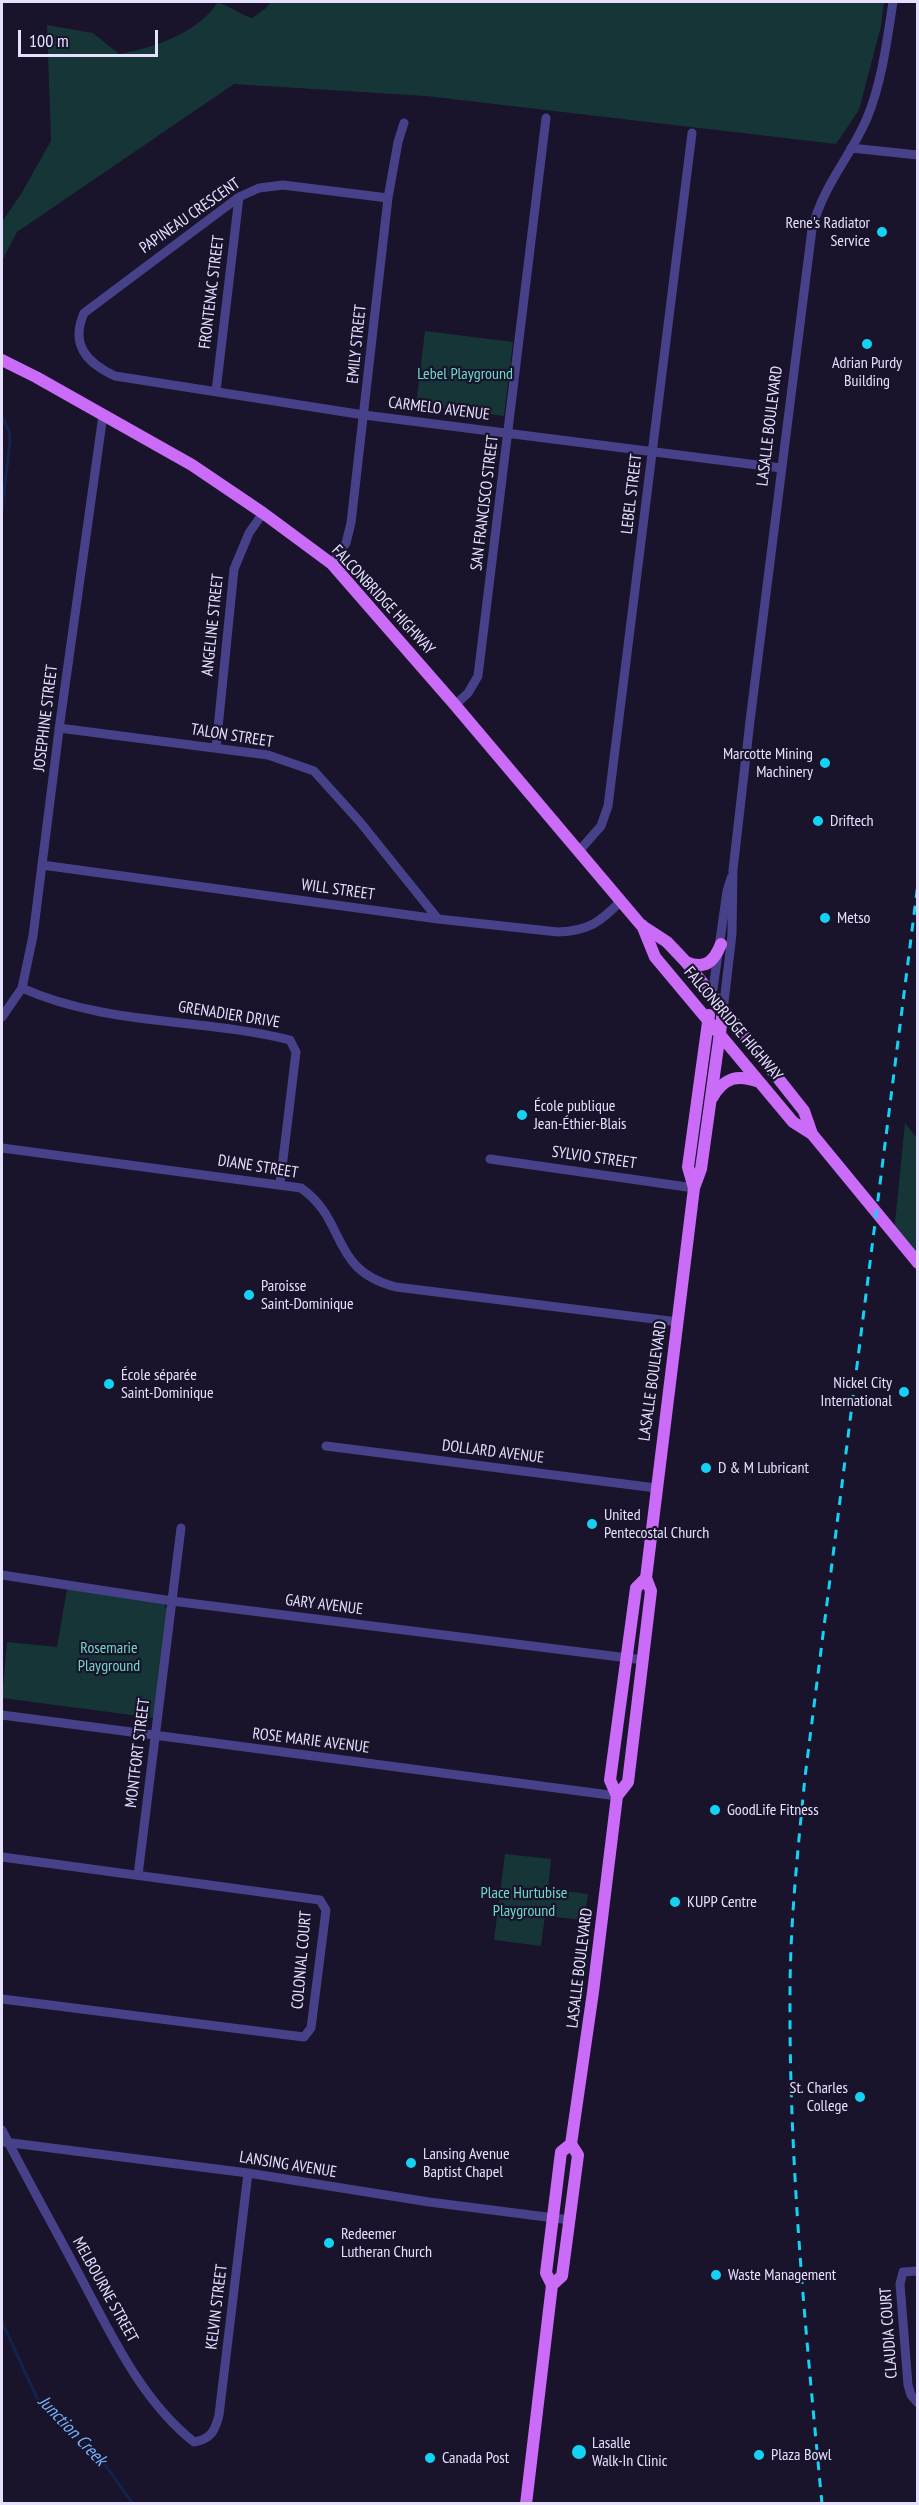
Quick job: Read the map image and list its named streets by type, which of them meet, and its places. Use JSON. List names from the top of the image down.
{
  "streets": {
    "main road": ["LASALLE BOULEVARD", "FALCONBRIDGE HIGHWAY"],
    "street": [
      "PAPINEAU CRESCENT",
      "FRONTENAC STREET",
      "EMILY STREET",
      "CARMELO AVENUE",
      "LEBEL STREET",
      "SAN FRANCISCO STREET",
      "ANGELINE STREET",
      "JOSEPHINE STREET",
      "TALON STREET",
      "WILL STREET",
      "GRENADIER DRIVE",
      "SYLVIO STREET",
      "DIANE STREET",
      "DOLLARD AVENUE",
      "GARY AVENUE",
      "ROSE MARIE AVENUE",
      "MONTFORT STREET",
      "COLONIAL COURT",
      "LANSING AVENUE",
      "MELBOURNE STREET",
      "KELVIN STREET",
      "CLAUDIA COURT"
    ]
  },
  "crossings": [
    ["PAPINEAU CRESCENT", "FRONTENAC STREET"],
    ["PAPINEAU CRESCENT", "EMILY STREET"],
    ["PAPINEAU CRESCENT", "CARMELO AVENUE"],
    ["FRONTENAC STREET", "CARMELO AVENUE"],
    ["EMILY STREET", "CARMELO AVENUE"],
    ["EMILY STREET", "FALCONBRIDGE HIGHWAY"],
    ["CARMELO AVENUE", "LASALLE BOULEVARD"],
    ["CARMELO AVENUE", "LEBEL STREET"],
    ["CARMELO AVENUE", "SAN FRANCISCO STREET"],
    ["LASALLE BOULEVARD", "FALCONBRIDGE HIGHWAY"],
    ["LASALLE BOULEVARD", "SYLVIO STREET"],
    ["LASALLE BOULEVARD", "DIANE STREET"],
    ["LASALLE BOULEVARD", "DOLLARD AVENUE"],
    ["LASALLE BOULEVARD", "GARY AVENUE"],
    ["LASALLE BOULEVARD", "ROSE MARIE AVENUE"],
    ["LASALLE BOULEVARD", "LANSING AVENUE"],
    ["LEBEL STREET", "FALCONBRIDGE HIGHWAY"],
    ["SAN FRANCISCO STREET", "FALCONBRIDGE HIGHWAY"],
    ["FALCONBRIDGE HIGHWAY", "ANGELINE STREET"],
    ["FALCONBRIDGE HIGHWAY", "JOSEPHINE STREET"],
    ["FALCONBRIDGE HIGHWAY", "WILL STREET"],
    ["ANGELINE STREET", "TALON STREET"],
    ["JOSEPHINE STREET", "TALON STREET"],
    ["JOSEPHINE STREET", "WILL STREET"],
    ["JOSEPHINE STREET", "GRENADIER DRIVE"],
    ["TALON STREET", "WILL STREET"],
    ["GRENADIER DRIVE", "DIANE STREET"],
    ["GARY AVENUE", "MONTFORT STREET"],
    ["ROSE MARIE AVENUE", "MONTFORT STREET"],
    ["MONTFORT STREET", "COLONIAL COURT"],
    ["LANSING AVENUE", "MELBOURNE STREET"],
    ["LANSING AVENUE", "KELVIN STREET"],
    ["MELBOURNE STREET", "KELVIN STREET"]
  ],
  "water": ["Junction Creek"],
  "parks": ["Lebel Playground", "Rosemarie Playground", "Place Hurtubise Playground"],
  "places": [
    "Rene's Radiator Service",
    "Adrian Purdy Building",
    "Marcotte Mining Machinery",
    "Driftech",
    "Metso",
    "École publique Jean-Éthier-Blais",
    "Paroisse Saint-Dominique",
    "École séparée Saint-Dominique",
    "Nickel City International",
    "D & M Lubricant",
    "United Pentecostal Church",
    "GoodLife Fitness",
    "KUPP Centre",
    "St. Charles College",
    "Lansing Avenue Baptist Chapel",
    "Redeemer Lutheran Church",
    "Waste Management",
    "Lasalle Walk-In Clinic",
    "Plaza Bowl",
    "Canada Post"
  ],
  "scale_bar": "100 m"
}
